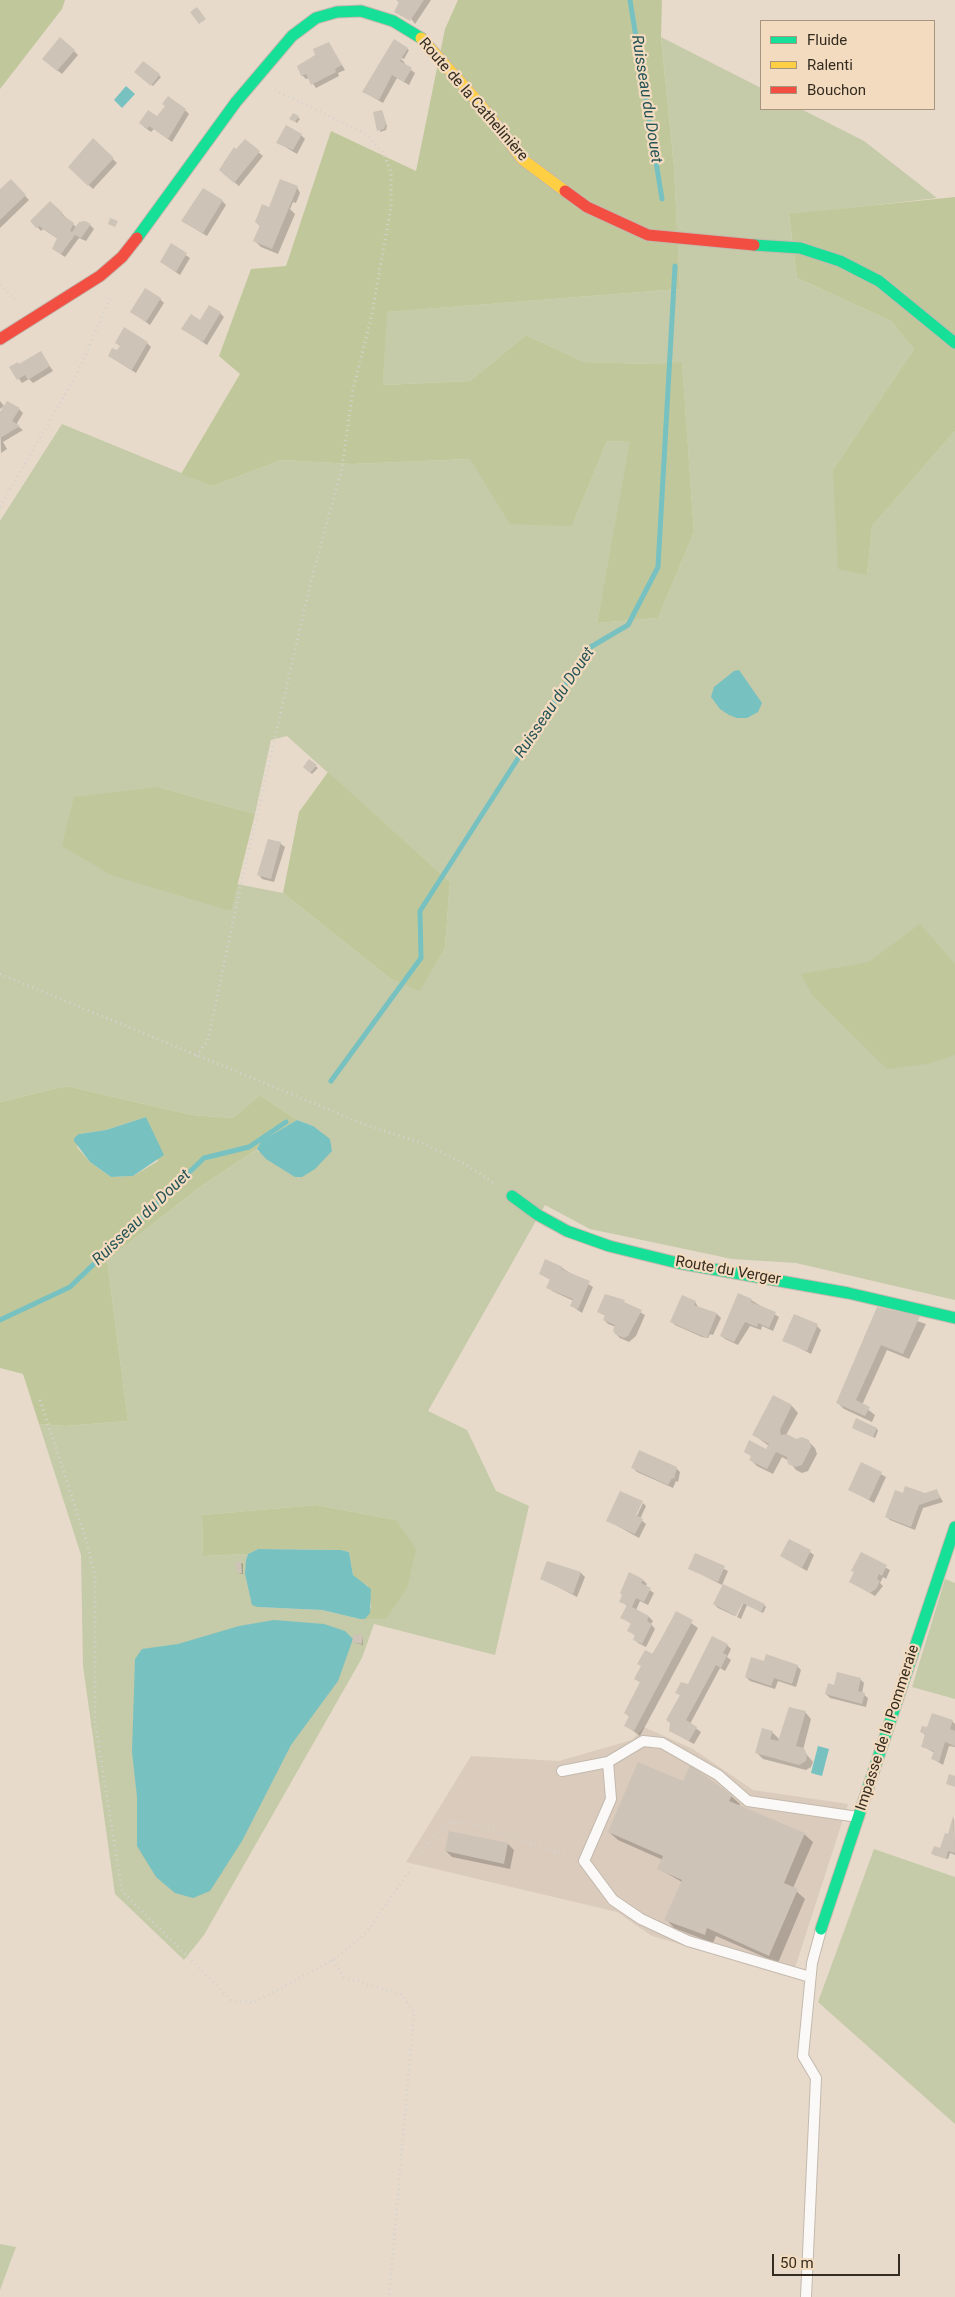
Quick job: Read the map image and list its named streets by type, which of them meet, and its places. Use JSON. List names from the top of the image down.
{
  "streets": {
    "street": ["Route de la Cathelinière", "Route du Verger", "Impasse de la Pommeraie"]
  },
  "water": ["Ruisseau du Douet"],
  "legend": ["Fluide", "Ralenti", "Bouchon"],
  "scale_bar": "50 m"
}
